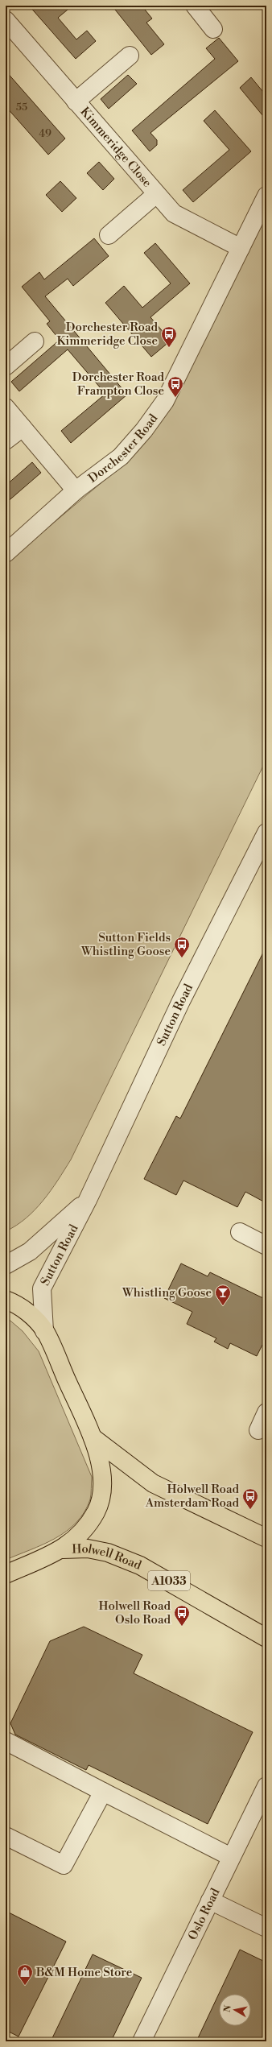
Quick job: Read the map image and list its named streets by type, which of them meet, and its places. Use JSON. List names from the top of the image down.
{
  "streets": {
    "highway": ["Holwell Road", "A1033"],
    "street": [
      "Kimmeridge Close",
      "Dorchester Road",
      "Sutton Road",
      "Oslo Road"
    ]
  },
  "crossings": [
    ["Kimmeridge Close", "Dorchester Road"]
  ],
  "places": {
    "bus stop": [
      "Dorchester Road Kimmeridge Close",
      "Dorchester Road Frampton Close",
      "Sutton Fields Whistling Goose",
      "Holwell Road Amsterdam Road",
      "Holwell Road Oslo Road"
    ],
    "bar": ["Whistling Goose"],
    "shop": ["B&M Home Store"]
  },
  "house_numbers": ["55", "49"],
  "north": "left"
}
